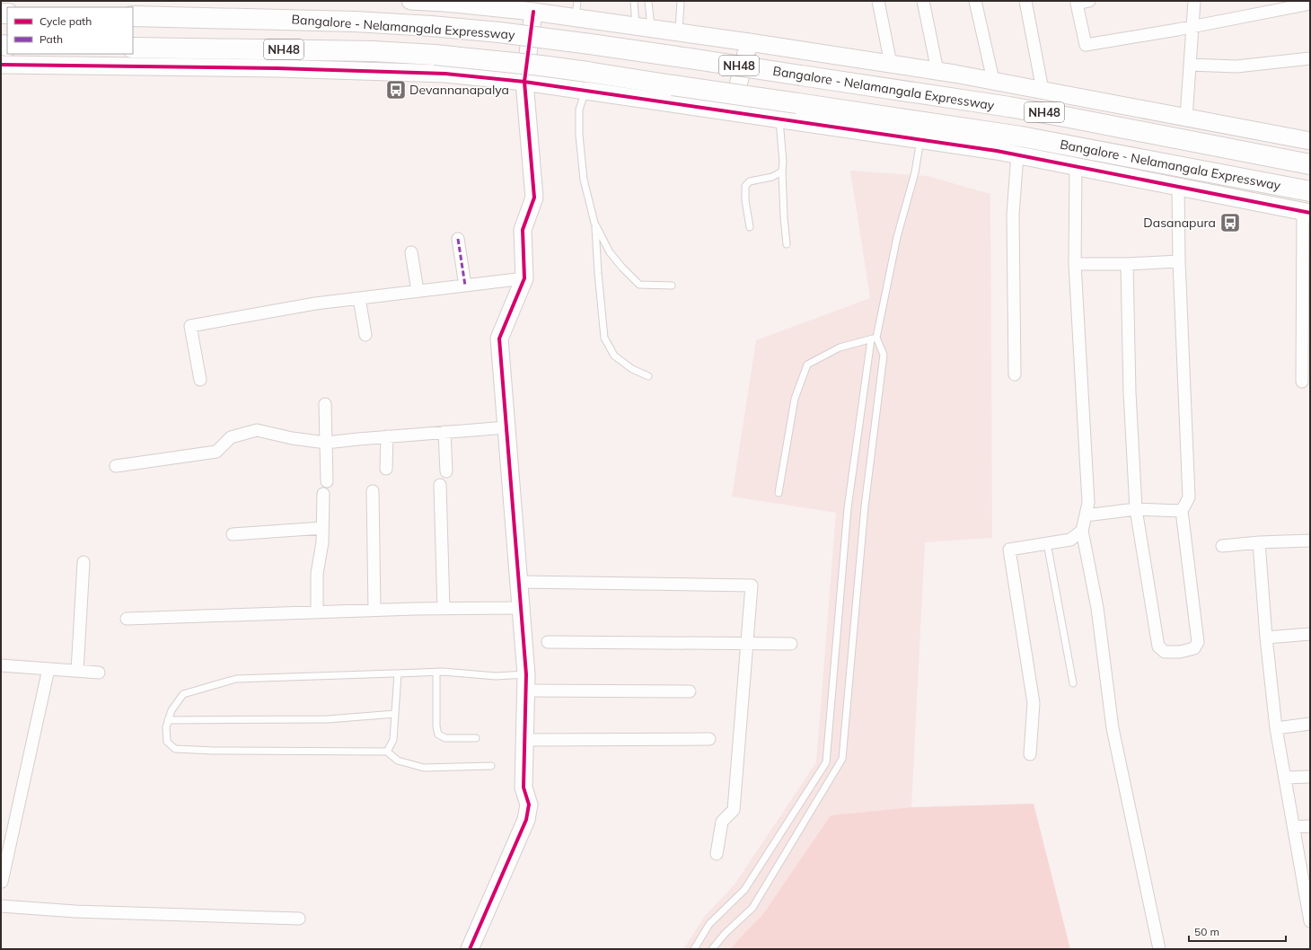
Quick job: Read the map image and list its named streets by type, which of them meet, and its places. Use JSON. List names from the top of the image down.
{
  "streets": {
    "highway": ["Bangalore - Nelamangala Expressway", "NH48"]
  },
  "places": {
    "bus stop": ["Devannanapalya", "Dasanapura"]
  },
  "legend": ["Cycle path", "Path"],
  "scale_bar": "50 m"
}
